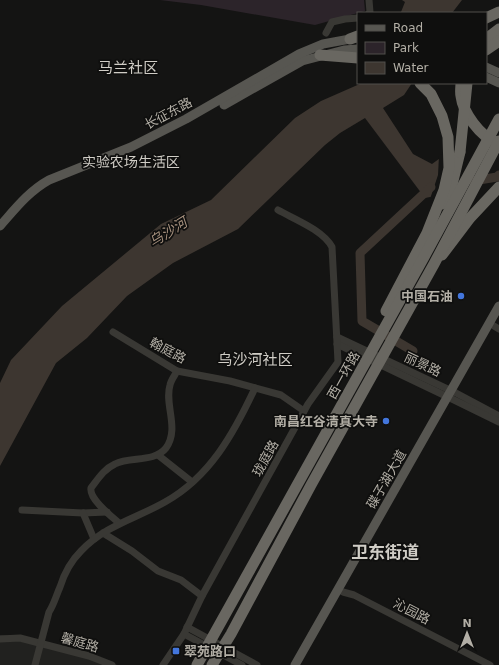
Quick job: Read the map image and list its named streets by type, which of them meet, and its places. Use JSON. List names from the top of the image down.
{
  "streets": {
    "highway": ["西一环路"],
    "main road": ["长征东路", "碟子湖大道"],
    "street": [
      "翰庭路",
      "丽景路",
      "珑庭路",
      "沁园路",
      "馨庭路"
    ]
  },
  "crossings": [
    ["翰庭路", "珑庭路"],
    ["丽景路", "珑庭路"],
    ["丽景路", "碟子湖大道"],
    ["碟子湖大道", "沁园路"]
  ],
  "districts": [
    "马兰社区",
    "实验农场生活区",
    "乌沙河社区",
    "卫东街道"
  ],
  "water": ["乌沙河"],
  "places": {
    "other": ["中国石油", "南昌红谷清真大寺"],
    "transit": ["翠苑路口"]
  },
  "legend": ["Road", "Park", "Water"],
  "north": "top"
}
